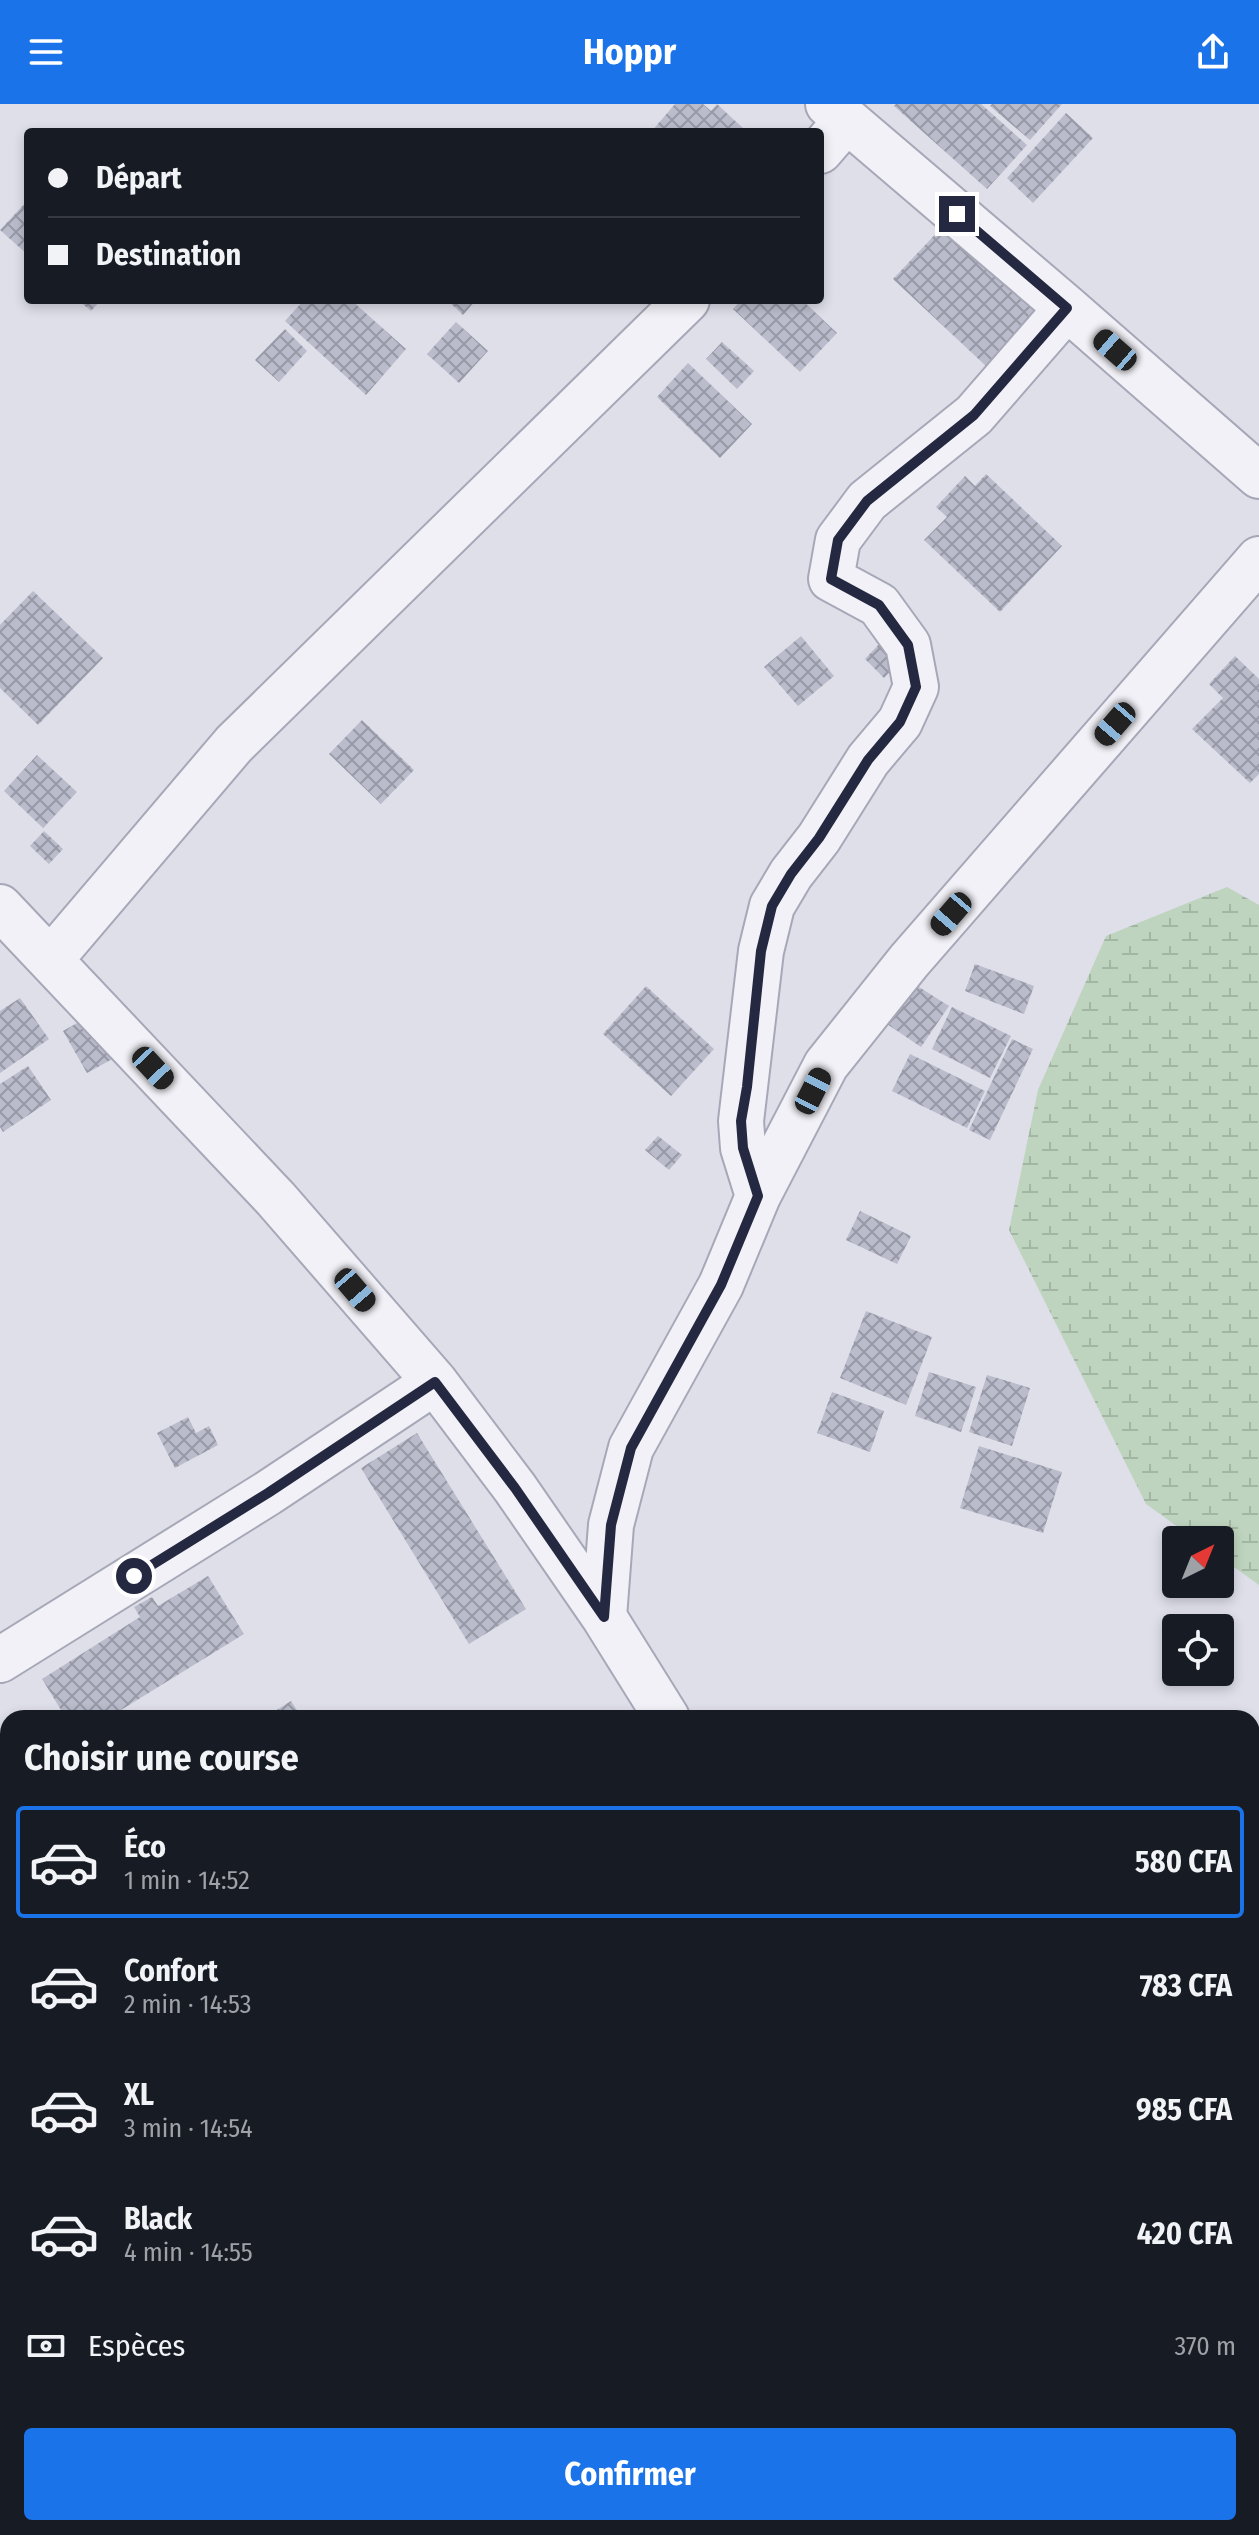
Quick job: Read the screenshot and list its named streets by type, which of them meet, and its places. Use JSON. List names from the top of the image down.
{
  "north": "top right",
  "page": {
    "header": "Hoppr",
    "banner": ["Départ", "Destination"],
    "heading": "Choisir une course",
    "list": [
      {
        "name": "Éco",
        "note": "1 min · 14:52",
        "value": "580 CFA"
      },
      {
        "name": "Confort",
        "note": "2 min · 14:53",
        "value": "783 CFA"
      },
      {
        "name": "XL",
        "note": "3 min · 14:54",
        "value": "985 CFA"
      },
      {
        "name": "Black",
        "note": "4 min · 14:55",
        "value": "420 CFA"
      }
    ],
    "pay": ["Espèces", "370 m"],
    "buttons": "Confirmer"
  }
}
